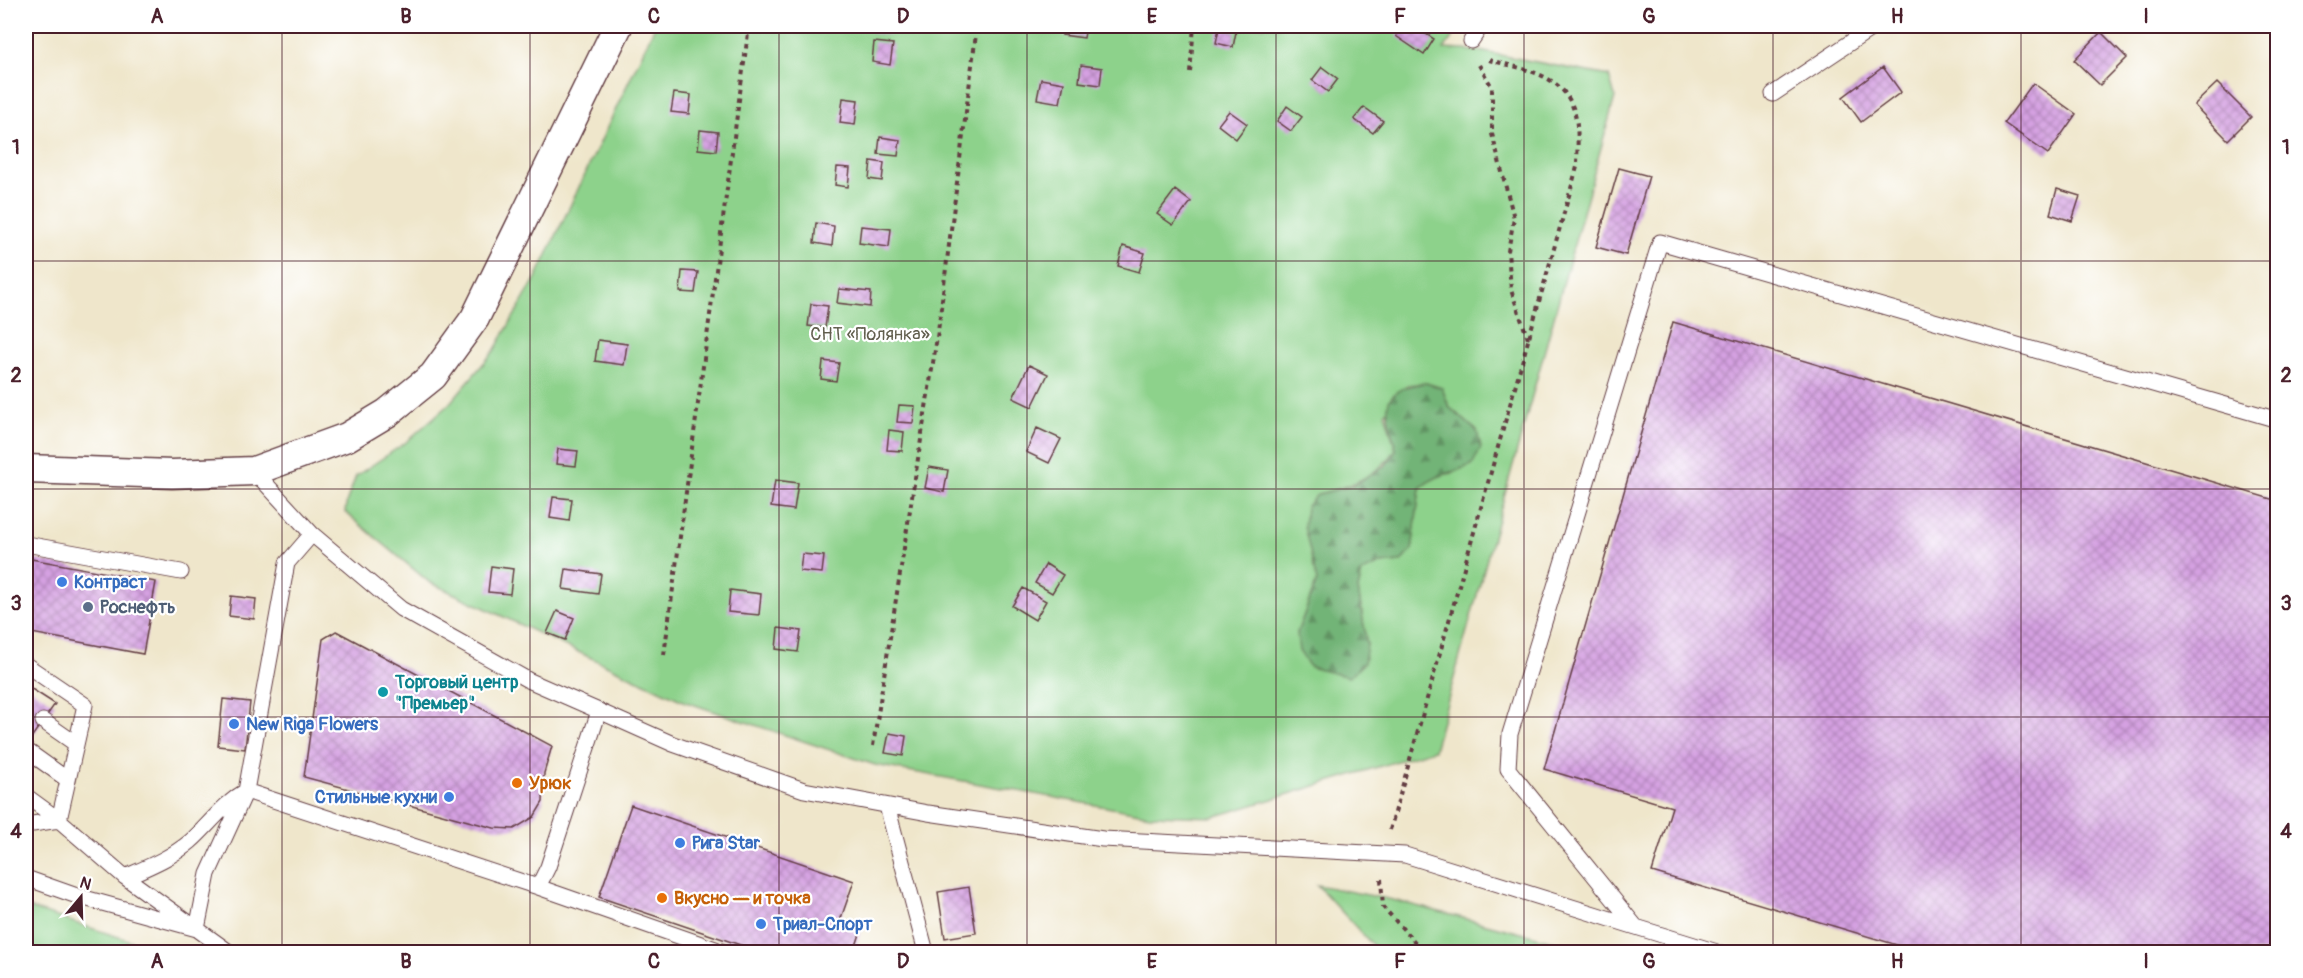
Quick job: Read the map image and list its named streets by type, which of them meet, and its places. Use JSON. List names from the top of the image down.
{
  "parks": ["СНТ «Полянка»"],
  "places": [
    "Контраст",
    "Роснефть",
    "Торговый центр \"Премьер\"",
    "New Riga Flowers",
    "Урюк",
    "Стильные кухни",
    "Рига Star",
    "Вкусно — и точка",
    "Триал-Спорт"
  ],
  "north": "top",
  "grid": {
    "columns": [
      "A",
      "B",
      "C",
      "D",
      "E",
      "F",
      "G",
      "H",
      "I"
    ],
    "rows": [
      "1",
      "2",
      "3",
      "4"
    ]
  }
}
